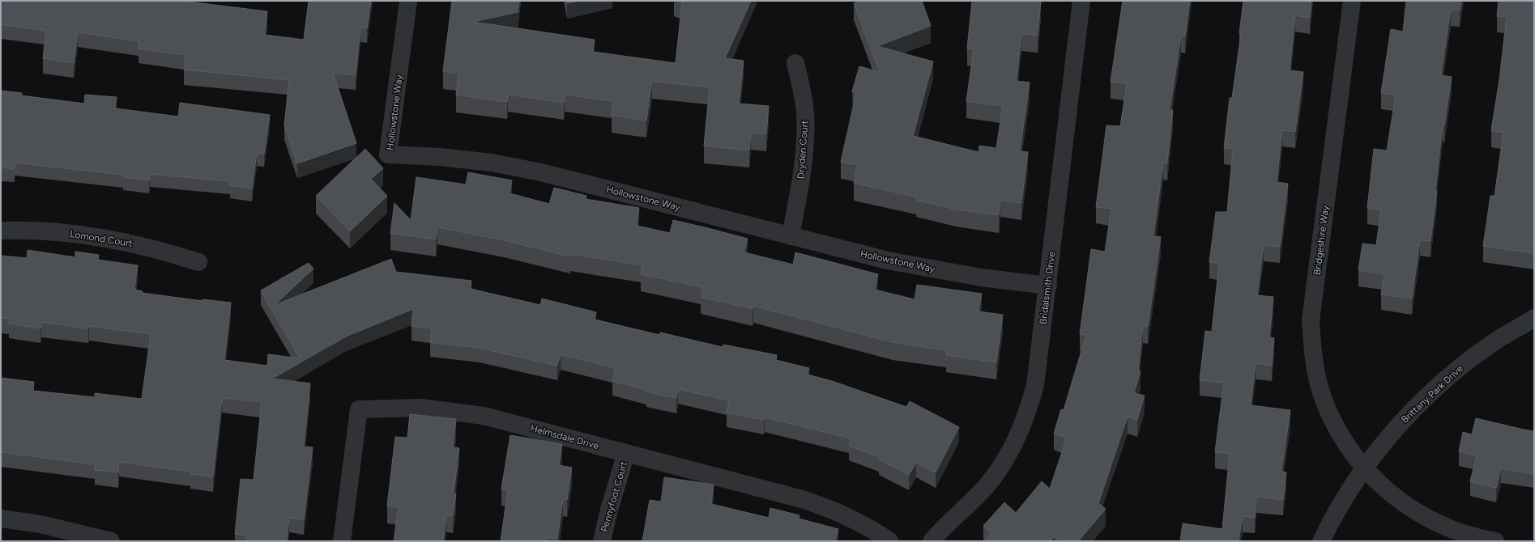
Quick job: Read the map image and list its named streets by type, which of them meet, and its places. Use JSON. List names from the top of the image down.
{
  "streets": {
    "street": [
      "Hollowstone Way",
      "Dryden Court",
      "Lomond Court",
      "Bridgeshire Way",
      "Bridalsmith Drive",
      "Brittany Park Drive",
      "Helmsdale Drive",
      "Pennyfoot Court"
    ]
  },
  "crossings": [
    ["Hollowstone Way", "Dryden Court"],
    ["Hollowstone Way", "Bridalsmith Drive"],
    ["Bridgeshire Way", "Brittany Park Drive"],
    ["Helmsdale Drive", "Pennyfoot Court"]
  ]
}
